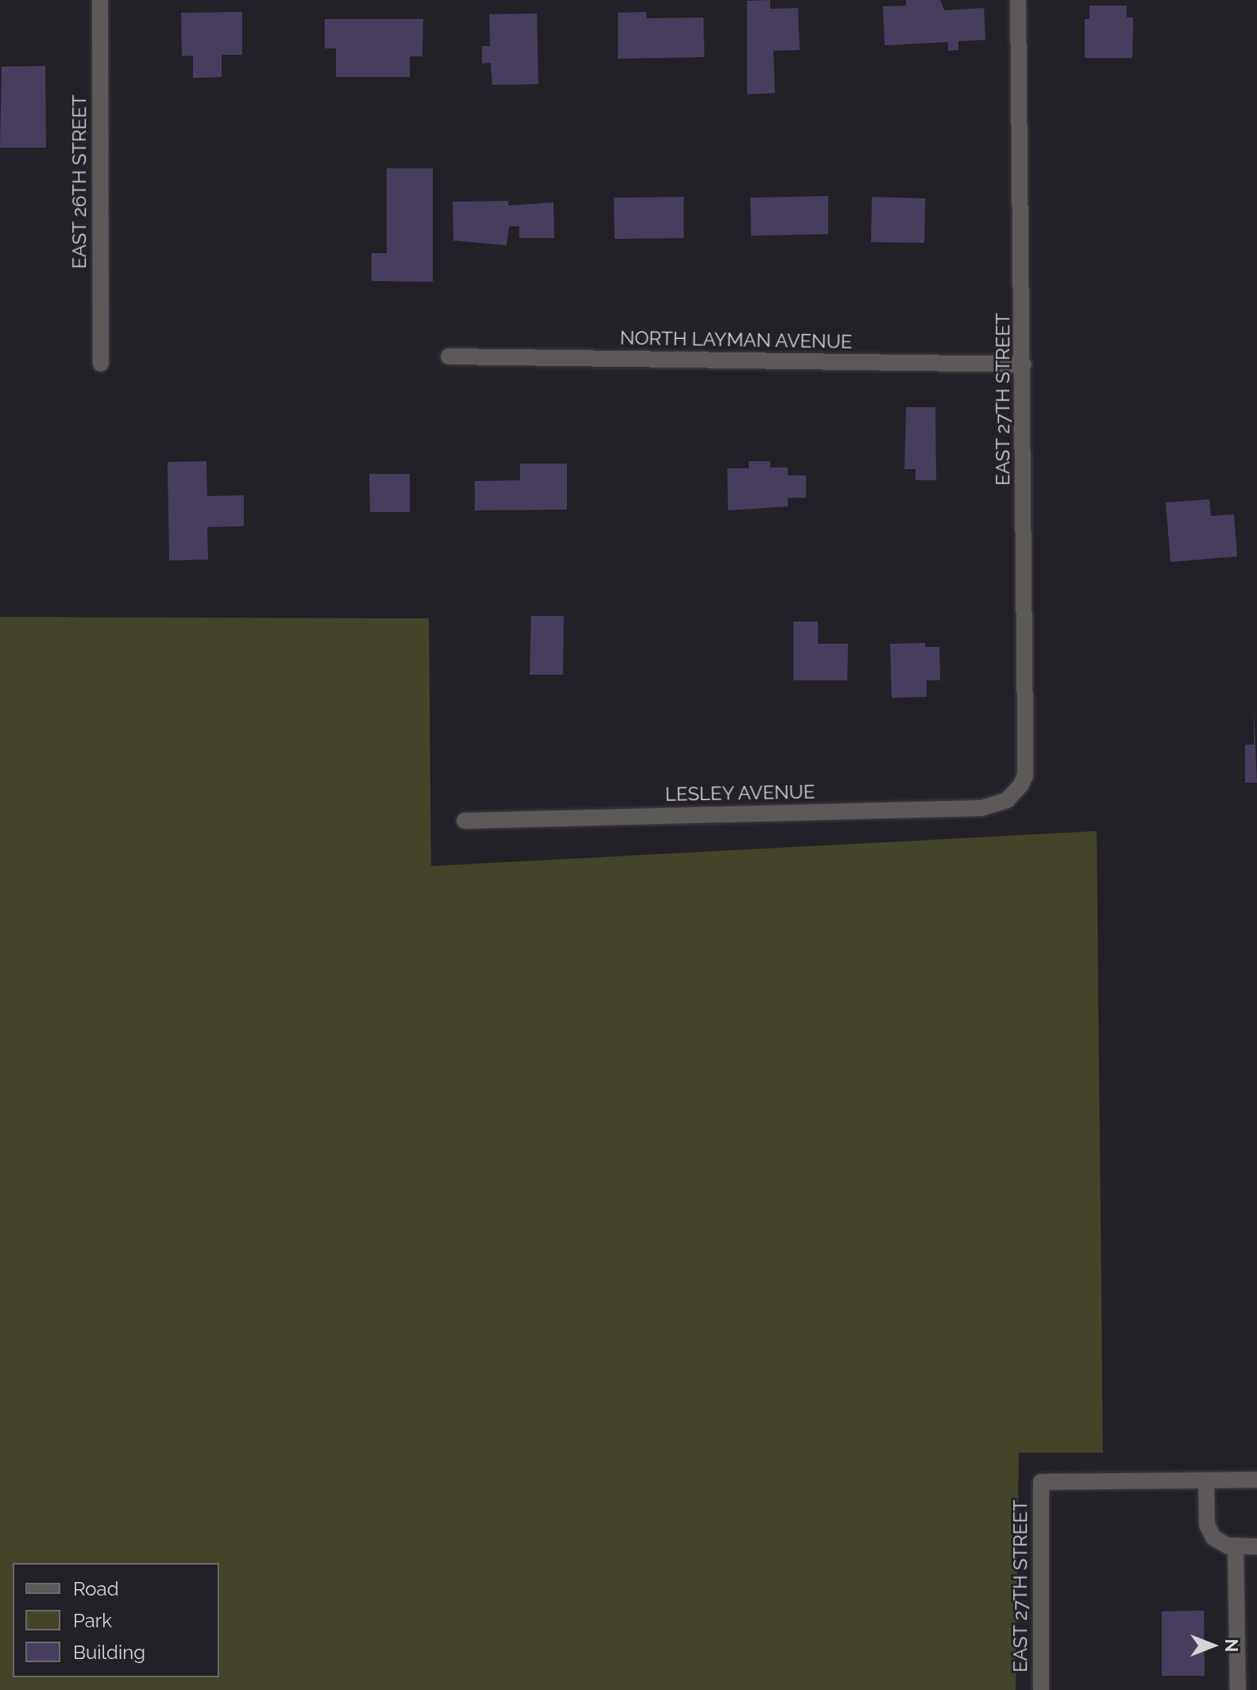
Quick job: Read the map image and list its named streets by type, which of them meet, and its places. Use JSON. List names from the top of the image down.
{
  "streets": {
    "street": [
      "EAST 26TH STREET",
      "NORTH LAYMAN AVENUE",
      "EAST 27TH STREET",
      "LESLEY AVENUE"
    ]
  },
  "crossings": [
    ["NORTH LAYMAN AVENUE", "EAST 27TH STREET"],
    ["EAST 27TH STREET", "LESLEY AVENUE"]
  ],
  "legend": ["Road", "Park", "Building"],
  "north": "right"
}
